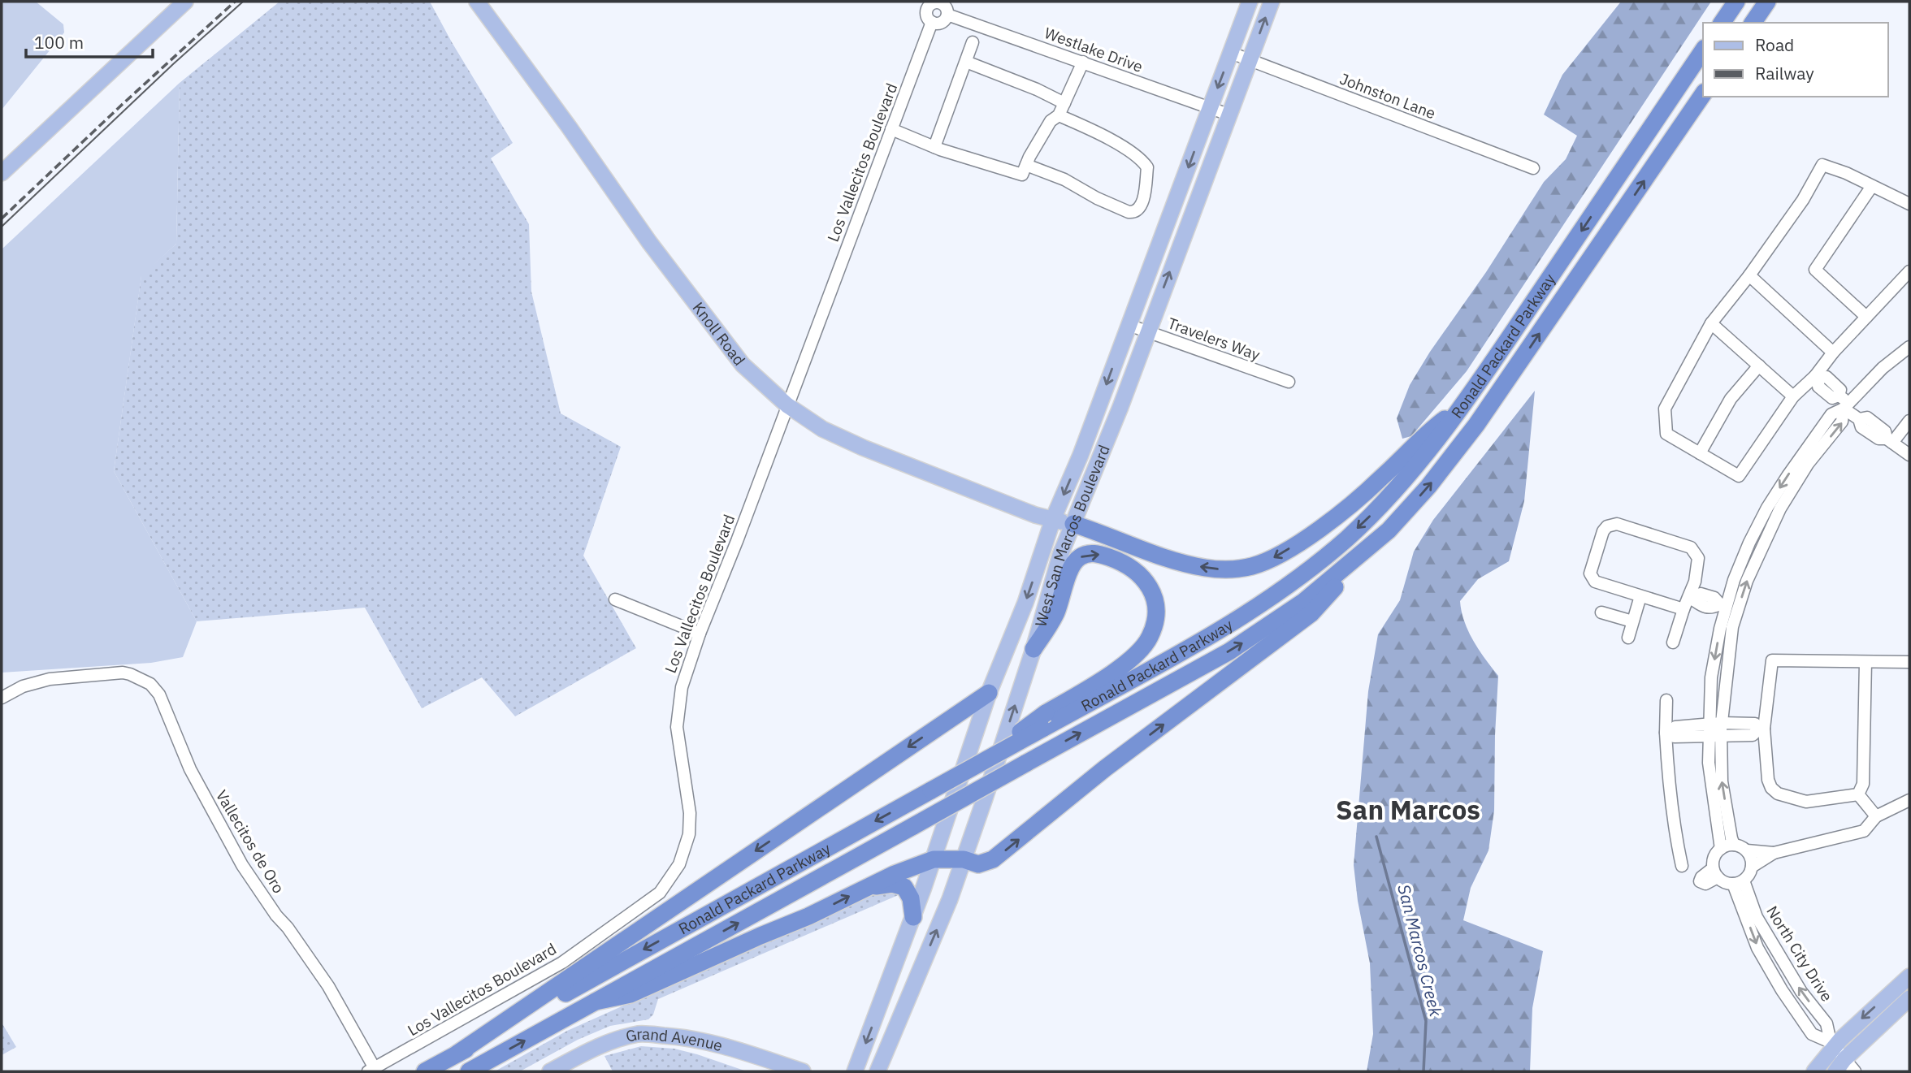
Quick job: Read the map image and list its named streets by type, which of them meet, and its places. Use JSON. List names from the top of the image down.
{
  "streets": {
    "highway": ["Ronald Packard Parkway"],
    "main road": ["Knoll Road", "West San Marcos Boulevard", "Grand Avenue"],
    "street": [
      "Westlake Drive",
      "Johnston Lane",
      "Los Vallecitos Boulevard",
      "Travelers Way",
      "Vallecitos de Oro",
      "North City Drive"
    ]
  },
  "crossings": [
    ["Westlake Drive", "Los Vallecitos Boulevard"],
    ["Westlake Drive", "West San Marcos Boulevard"],
    ["Johnston Lane", "West San Marcos Boulevard"],
    ["Los Vallecitos Boulevard", "Knoll Road"],
    ["Los Vallecitos Boulevard", "Vallecitos de Oro"],
    ["Knoll Road", "West San Marcos Boulevard"],
    ["Travelers Way", "West San Marcos Boulevard"]
  ],
  "districts": ["San Marcos"],
  "water": ["San Marcos Creek"],
  "legend": ["Road", "Railway"],
  "scale_bar": "100 m"
}
